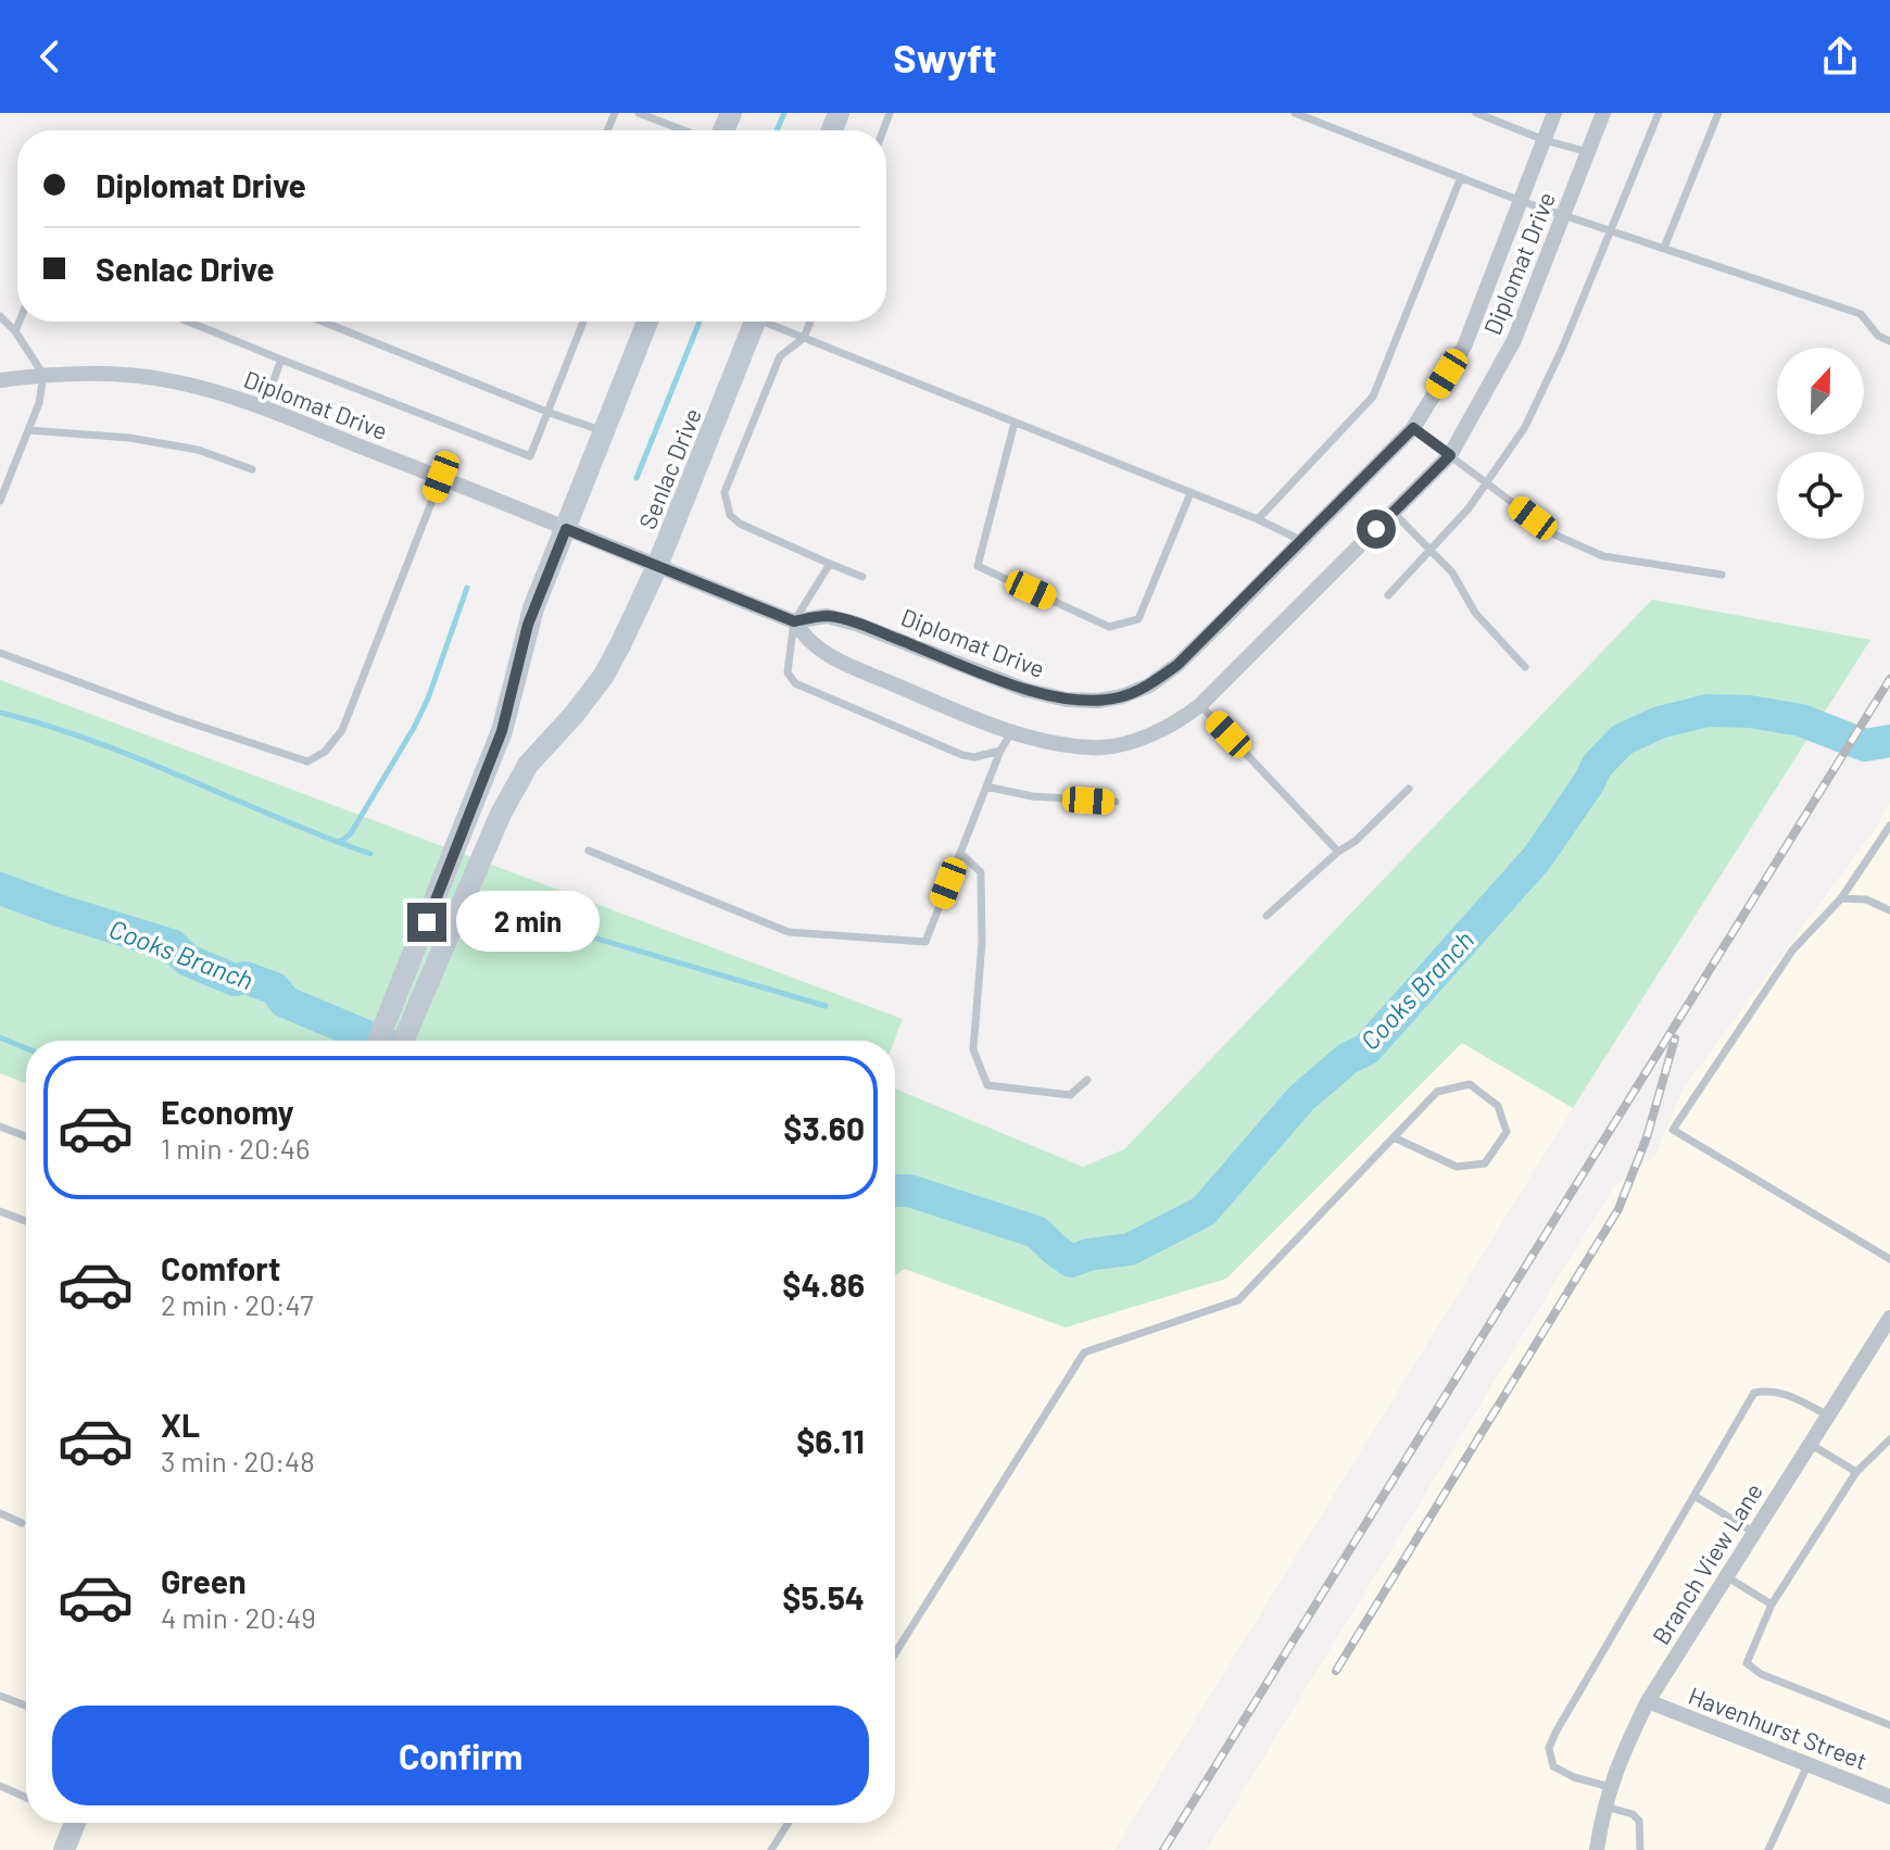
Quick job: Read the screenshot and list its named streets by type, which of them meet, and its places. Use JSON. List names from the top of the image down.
{
  "streets": {
    "street": [
      "Diplomat Drive",
      "Senlac Drive",
      "Branch View Lane",
      "Havenhurst Street"
    ]
  },
  "crossings": [
    ["Diplomat Drive", "Senlac Drive"],
    ["Branch View Lane", "Havenhurst Street"]
  ],
  "water": ["Cooks Branch"],
  "north": "top",
  "page": {
    "header": "Swyft",
    "banner": ["Diplomat Drive", "Senlac Drive"],
    "bubble": "2 min",
    "list": [
      {
        "name": "Economy",
        "note": "1 min · 20:46",
        "value": "$3.60"
      },
      {
        "name": "Comfort",
        "note": "2 min · 20:47",
        "value": "$4.86"
      },
      {
        "name": "XL",
        "note": "3 min · 20:48",
        "value": "$6.11"
      },
      {
        "name": "Green",
        "note": "4 min · 20:49",
        "value": "$5.54"
      }
    ],
    "buttons": "Confirm"
  }
}
